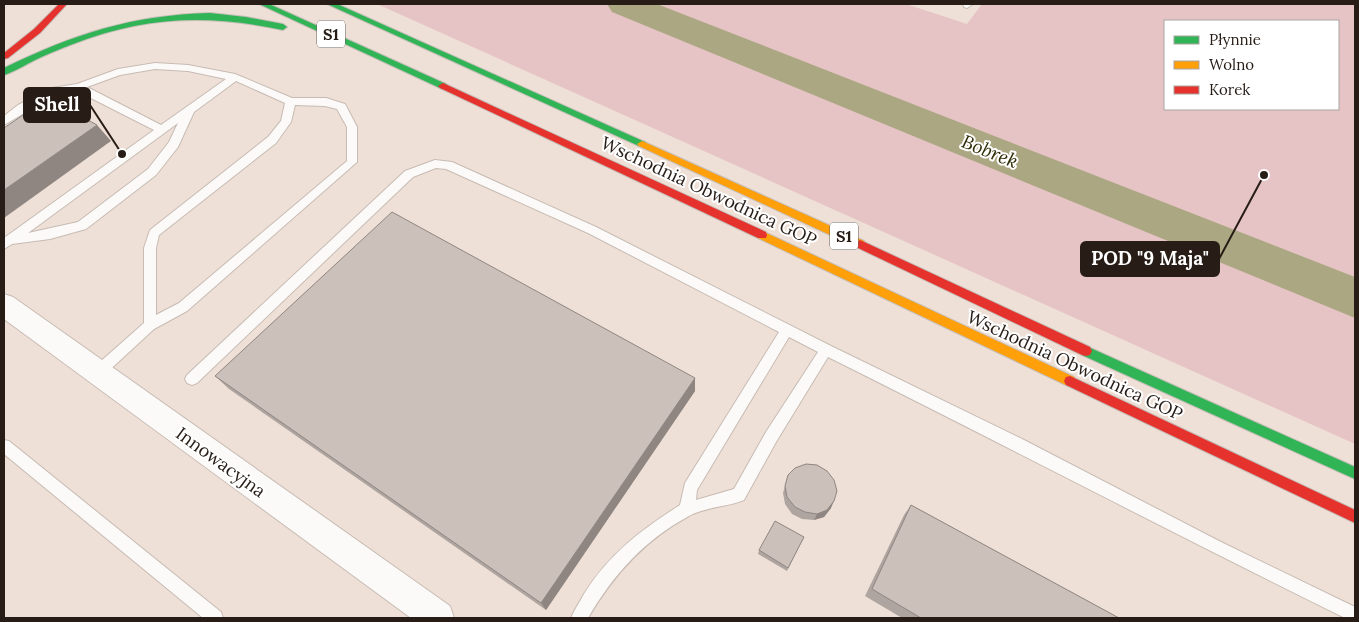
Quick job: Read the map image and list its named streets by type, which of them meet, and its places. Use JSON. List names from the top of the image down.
{
  "streets": {
    "highway": ["S1", "Wschodnia Obwodnica GOP"],
    "street": ["Innowacyjna"]
  },
  "water": ["Bobrek"],
  "places": ["Shell", "POD \"9 Maja\""],
  "legend": ["Płynnie", "Wolno", "Korek"]
}
